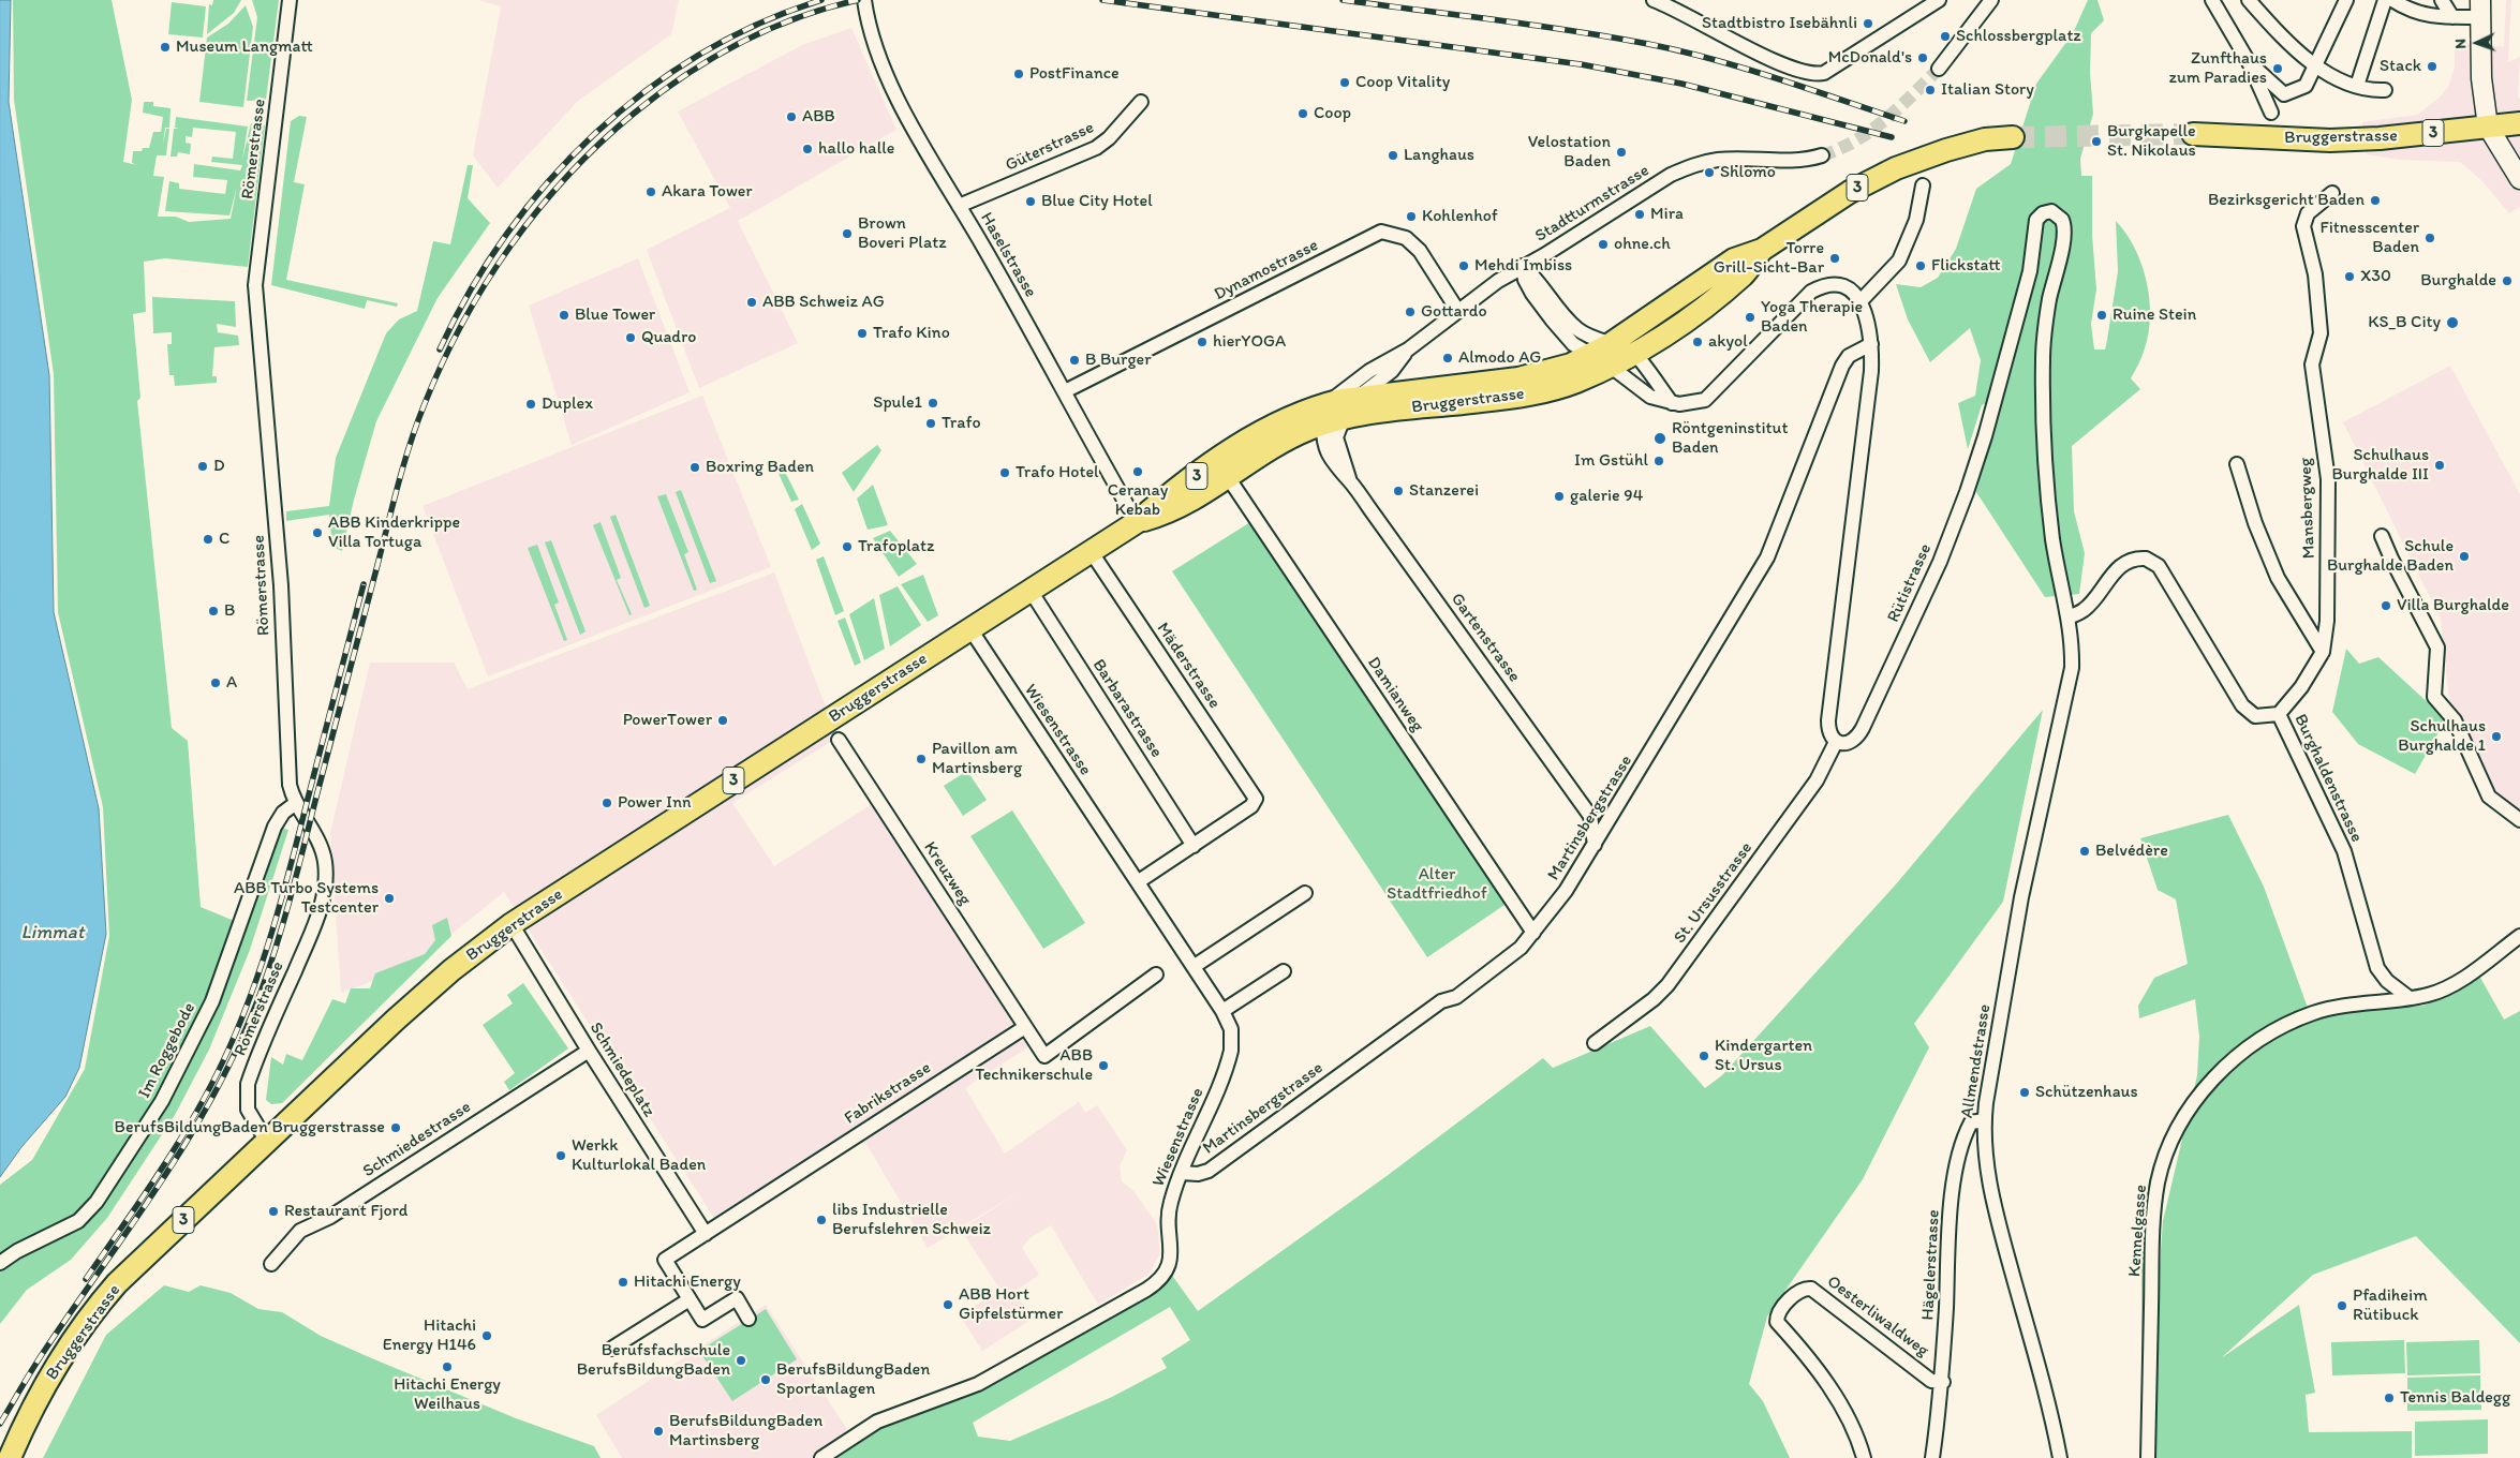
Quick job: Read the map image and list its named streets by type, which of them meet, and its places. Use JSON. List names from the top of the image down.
{
  "streets": {
    "main road": ["3", "Bruggerstrasse"],
    "street": [
      "Güterstrasse",
      "Römerstrasse",
      "Stadtturmstrasse",
      "Haselstrasse",
      "Dynamostrasse",
      "Mansbergweg",
      "Rütistrasse",
      "Gartenstrasse",
      "Mäderstrasse",
      "Damianweg",
      "Barbarastrasse",
      "Wiesenstrasse",
      "Burghaldenstrasse",
      "Martinsbergstrasse",
      "Kreuzweg",
      "St. Ursusstrasse",
      "Im Roggebode",
      "Allmendstrasse",
      "Schmiedeplatz",
      "Fabrikstrasse",
      "Schmiedestrasse",
      "Kennelgasse",
      "Hägelerstrasse",
      "Oesterliwaldweg"
    ]
  },
  "crossings": [
    ["3", "Bruggerstrasse"],
    ["Bruggerstrasse", "Römerstrasse"],
    ["Bruggerstrasse", "Stadtturmstrasse"],
    ["Bruggerstrasse", "Haselstrasse"],
    ["Bruggerstrasse", "Gartenstrasse"],
    ["Bruggerstrasse", "Mäderstrasse"],
    ["Bruggerstrasse", "Damianweg"],
    ["Bruggerstrasse", "Barbarastrasse"],
    ["Bruggerstrasse", "Wiesenstrasse"],
    ["Bruggerstrasse", "Schmiedeplatz"],
    ["Güterstrasse", "Haselstrasse"],
    ["Römerstrasse", "Im Roggebode"],
    ["Stadtturmstrasse", "Dynamostrasse"],
    ["Stadtturmstrasse", "Gartenstrasse"],
    ["Haselstrasse", "Dynamostrasse"],
    ["Mansbergweg", "Burghaldenstrasse"],
    ["Rütistrasse", "Burghaldenstrasse"],
    ["Rütistrasse", "St. Ursusstrasse"],
    ["Rütistrasse", "Allmendstrasse"],
    ["Gartenstrasse", "Martinsbergstrasse"],
    ["Mäderstrasse", "Barbarastrasse"],
    ["Damianweg", "Martinsbergstrasse"],
    ["Wiesenstrasse", "Martinsbergstrasse"],
    ["Burghaldenstrasse", "Kennelgasse"],
    ["Kreuzweg", "Fabrikstrasse"],
    ["Allmendstrasse", "Hägelerstrasse"],
    ["Schmiedeplatz", "Fabrikstrasse"],
    ["Schmiedeplatz", "Schmiedestrasse"],
    ["Hägelerstrasse", "Oesterliwaldweg"]
  ],
  "water": ["Limmat"],
  "parks": ["Alter Stadtfriedhof"],
  "places": [
    "Stadtbistro Isebähnli",
    "Schlossbergplatz",
    "Museum Langmatt",
    "McDonald's",
    "Stack",
    "Zunfthaus zum Paradies",
    "PostFinance",
    "Coop Vitality",
    "Italian Story",
    "Coop",
    "ABB",
    "Burgkapelle St. Nikolaus",
    "hallo halle",
    "Velostation Baden",
    "Langhaus",
    "Shlomo",
    "Akara Tower",
    "Bezirksgericht Baden",
    "Blue City Hotel",
    "Mira",
    "Kohlenhof",
    "Brown Boveri Platz",
    "Fitnesscenter Baden",
    "ohne.ch",
    "Torre Grill-Sicht-Bar",
    "Mehdi Imbiss",
    "Flickstatt",
    "X30",
    "Burghalde",
    "ABB Schweiz AG",
    "Gottardo",
    "Blue Tower",
    "Ruine Stein",
    "Yoga Therapie Baden",
    "KS_B City",
    "Trafo Kino",
    "Quadro",
    "hierYOGA",
    "akyol",
    "Almodo AG",
    "B Burger",
    "Spule1",
    "Duplex",
    "Trafo",
    "Röntgeninstitut Baden",
    "Im Gstühl",
    "Schulhaus Burghalde III",
    "D",
    "Boxring Baden",
    "Ceranay Kebab",
    "Trafo Hotel",
    "Stanzerei",
    "galerie 94",
    "ABB Kinderkrippe Villa Tortuga",
    "C",
    "Trafoplatz",
    "Schule Burghalde Baden",
    "Villa Burghalde",
    "B",
    "A",
    "PowerTower",
    "Schulhaus Burghalde 1",
    "Pavillon am Martinsberg",
    "Power Inn",
    "Belvédère",
    "ABB Turbo Systems Testcenter",
    "Kindergarten St. Ursus",
    "ABB Technikerschule",
    "Schützenhaus",
    "BerufsBildungBaden Bruggerstrasse",
    "Werkk Kulturlokal Baden",
    "Restaurant Fjord",
    "libs Industrielle Berufslehren Schweiz",
    "Hitachi Energy",
    "ABB Hort Gipfelstürmer",
    "Pfadiheim Rütibuck",
    "Hitachi Energy H146",
    "Berufsfachschule BerufsBildungBaden",
    "Hitachi Energy Weilhaus",
    "BerufsBildungBaden Sportanlagen",
    "Tennis Baldegg",
    "BerufsBildungBaden Martinsberg"
  ],
  "north": "left"
}
